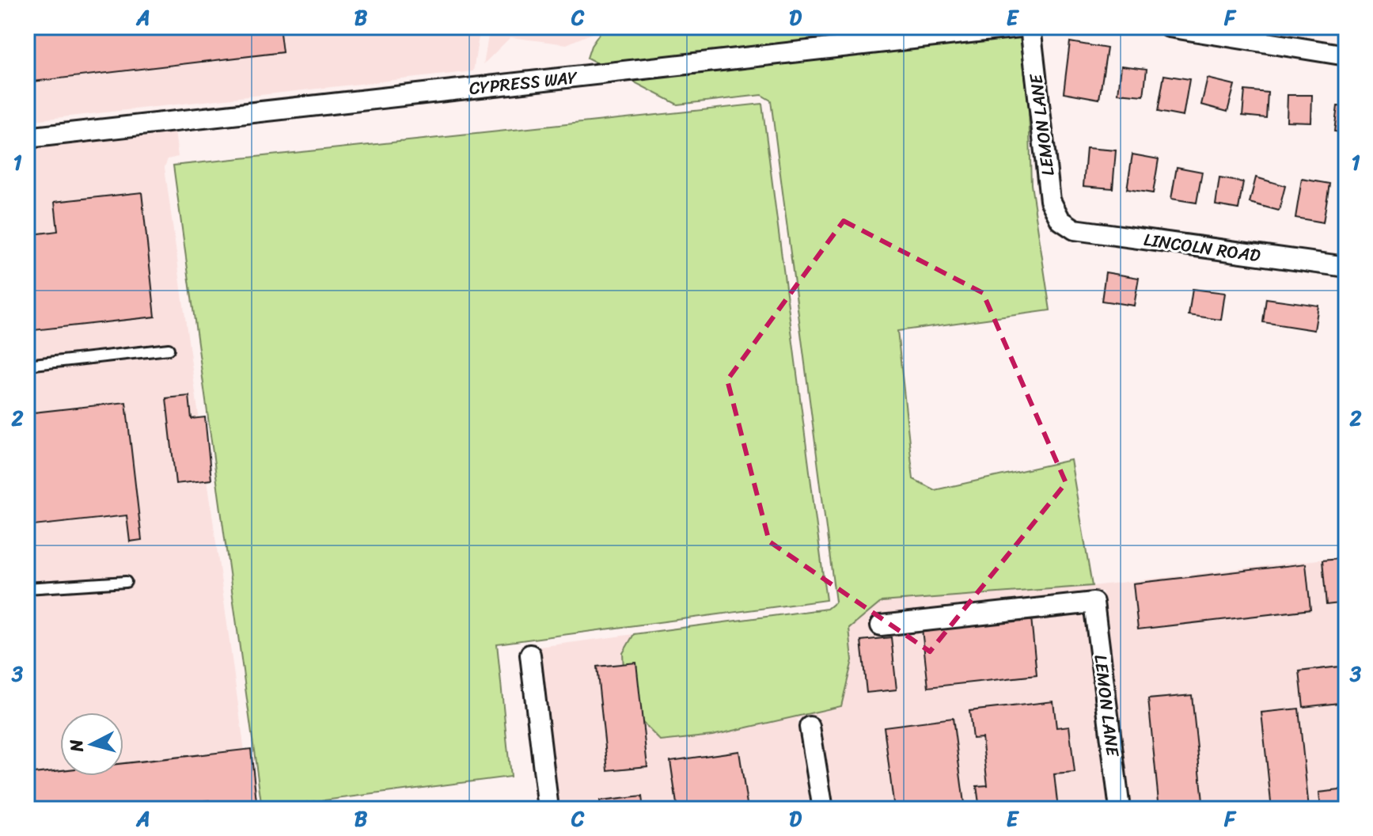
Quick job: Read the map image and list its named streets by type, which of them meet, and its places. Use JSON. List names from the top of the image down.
{
  "streets": {
    "street": ["CYPRESS WAY", "LEMON LANE", "LINCOLN ROAD"]
  },
  "crossings": [
    ["LEMON LANE", "LINCOLN ROAD"]
  ],
  "north": "left",
  "grid": {
    "columns": [
      "A",
      "B",
      "C",
      "D",
      "E",
      "F"
    ],
    "rows": ["1", "2", "3"]
  }
}
